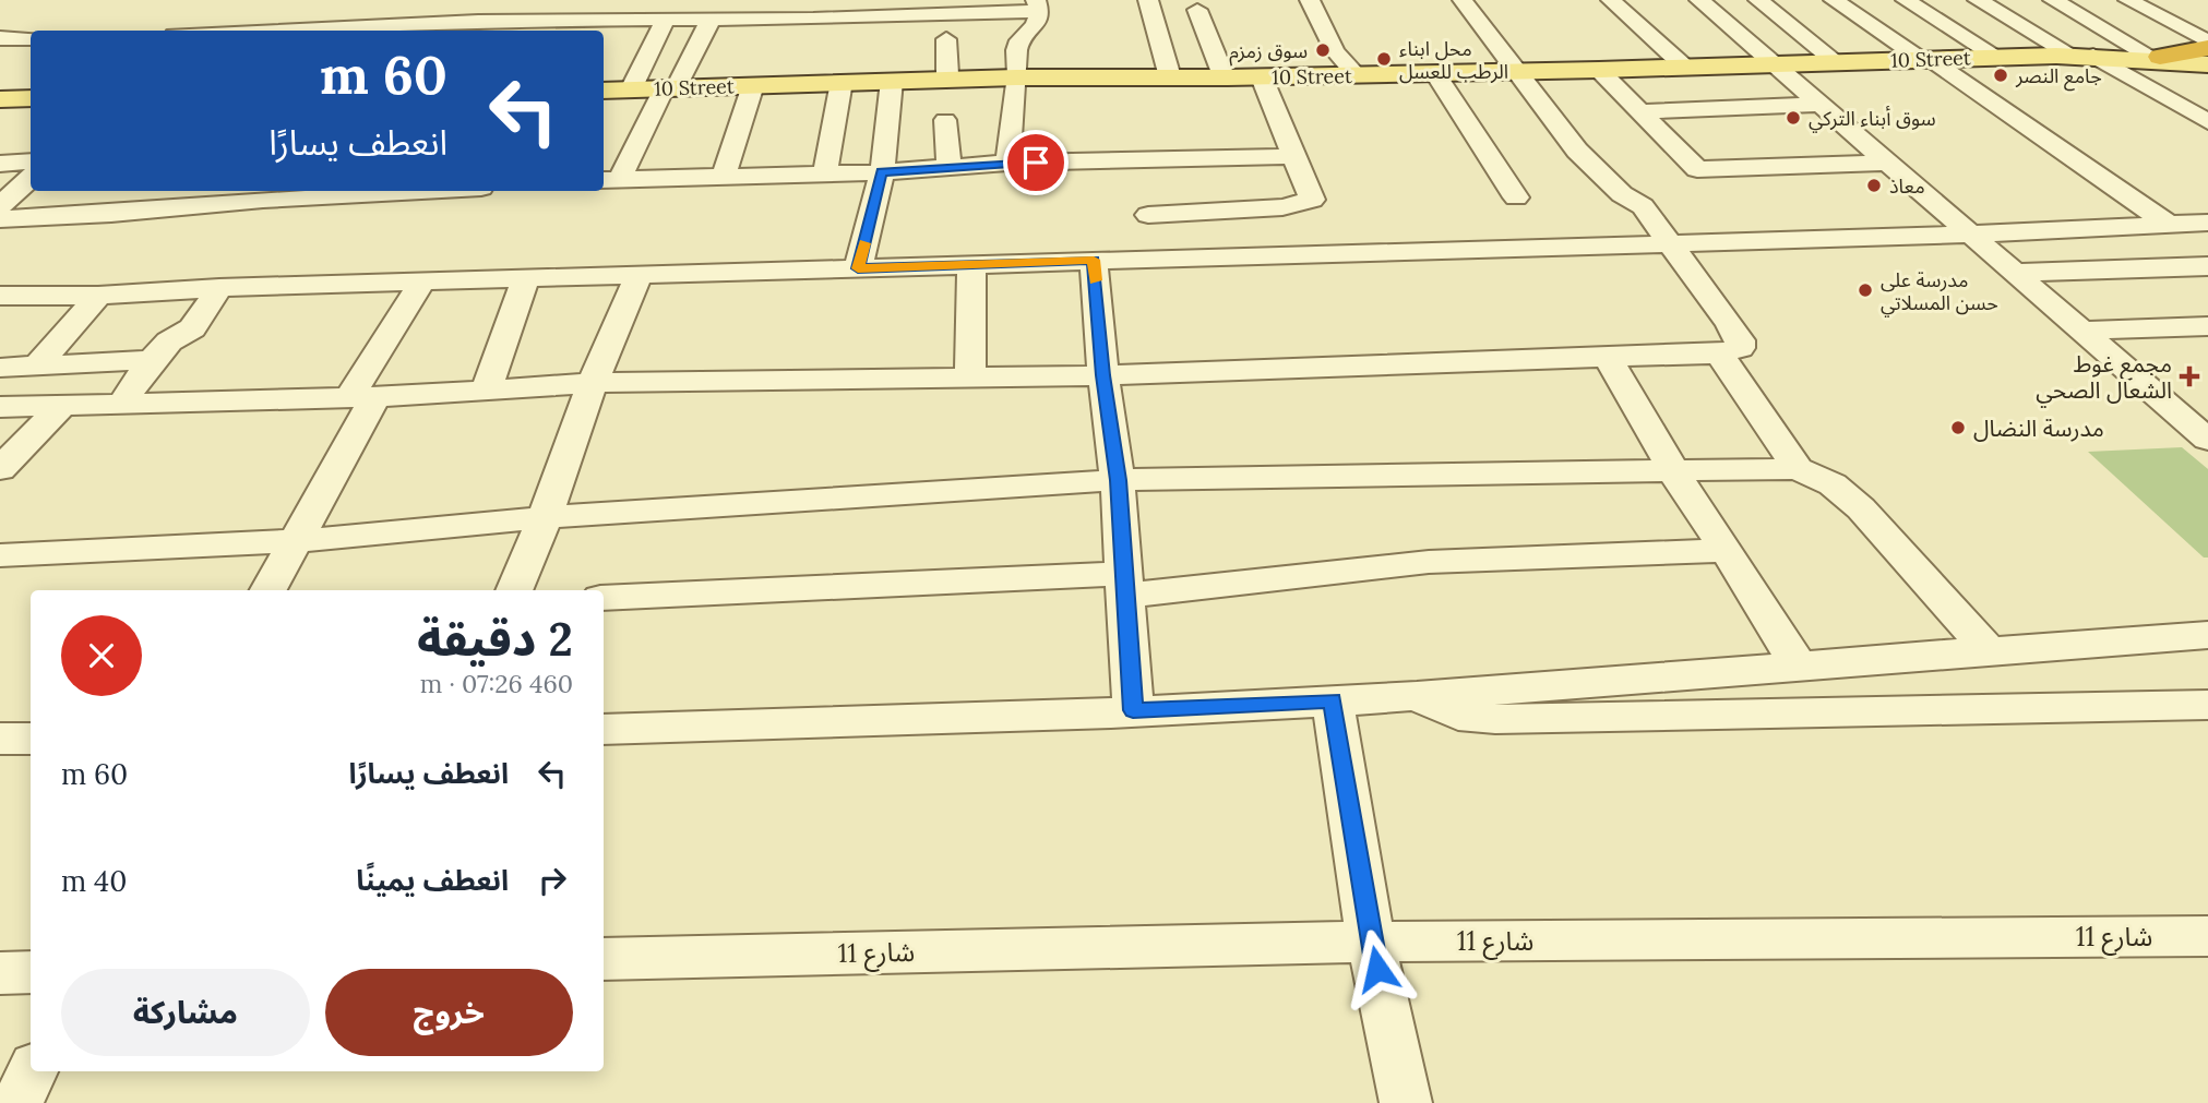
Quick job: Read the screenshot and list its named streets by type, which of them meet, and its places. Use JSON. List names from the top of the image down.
{
  "streets": {
    "main road": ["10 Street"],
    "street": ["شارع 11"]
  },
  "places": {
    "other": [
      "سوق زمزم",
      "محل ابناء الرطب للعسل",
      "جامع النصر",
      "سوق أبناء التركي",
      "معاذ",
      "مدرسة على حسن المسلاتي",
      "مدرسة النضال"
    ],
    "health": ["مجمع غوط الشعال الصحي"]
  },
  "page": {
    "turn": ["60 m", "انعطف يسارًا"],
    "heading": ["2 دقيقة", "460 m · 07:26"],
    "list": [
      {
        "name": "انعطف يسارًا",
        "value": "60 m"
      },
      {
        "name": "انعطف يمينًا",
        "value": "40 m"
      }
    ],
    "buttons": ["خروج", "مشاركة"]
  }
}
